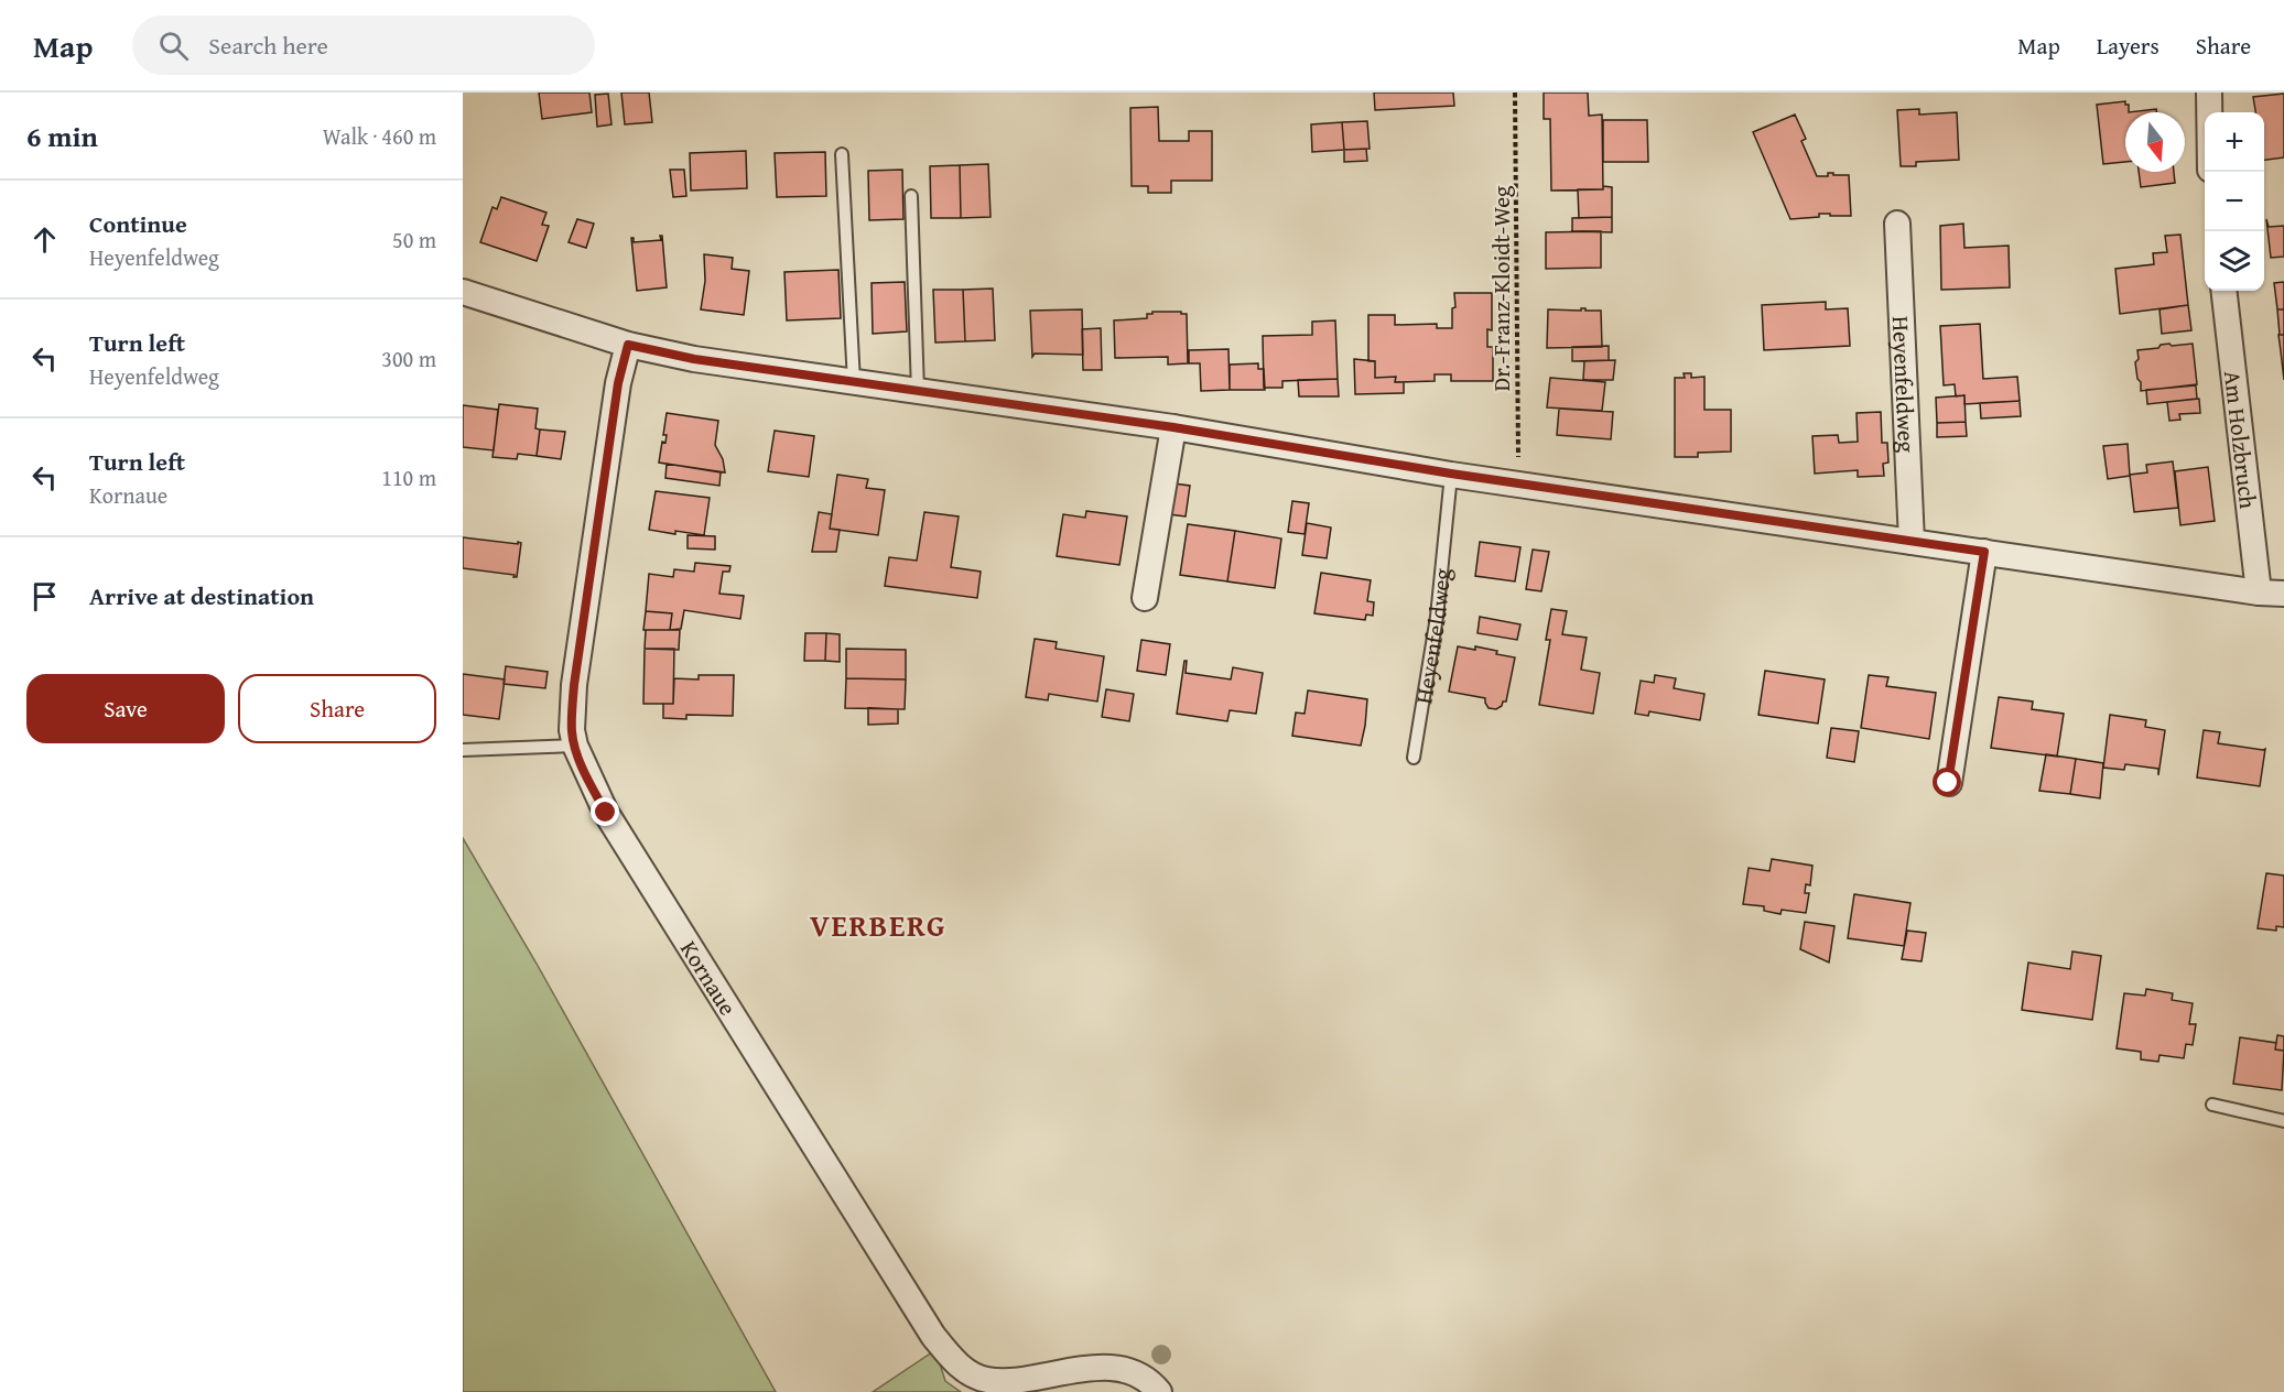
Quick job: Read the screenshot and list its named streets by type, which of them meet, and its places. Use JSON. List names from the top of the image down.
{
  "streets": {
    "street": ["Heyenfeldweg", "Am Holzbruch", "Kornaue"],
    "path": ["Dr.-Franz-Kloidt-Weg"]
  },
  "districts": ["VERBERG"],
  "north": "bottom",
  "page": {
    "header": "Map",
    "search": "Search here",
    "nav": ["Map", "Layers", "Share"],
    "heading": ["6 min", "Walk · 460 m"],
    "map_buttons": ["+", "−"],
    "list": [
      ["Continue", "Heyenfeldweg", "50 m"],
      ["Turn left", "Heyenfeldweg", "300 m"],
      ["Turn left", "Kornaue", "110 m"],
      "Arrive at destination"
    ],
    "buttons": ["Save", "Share"]
  }
}
